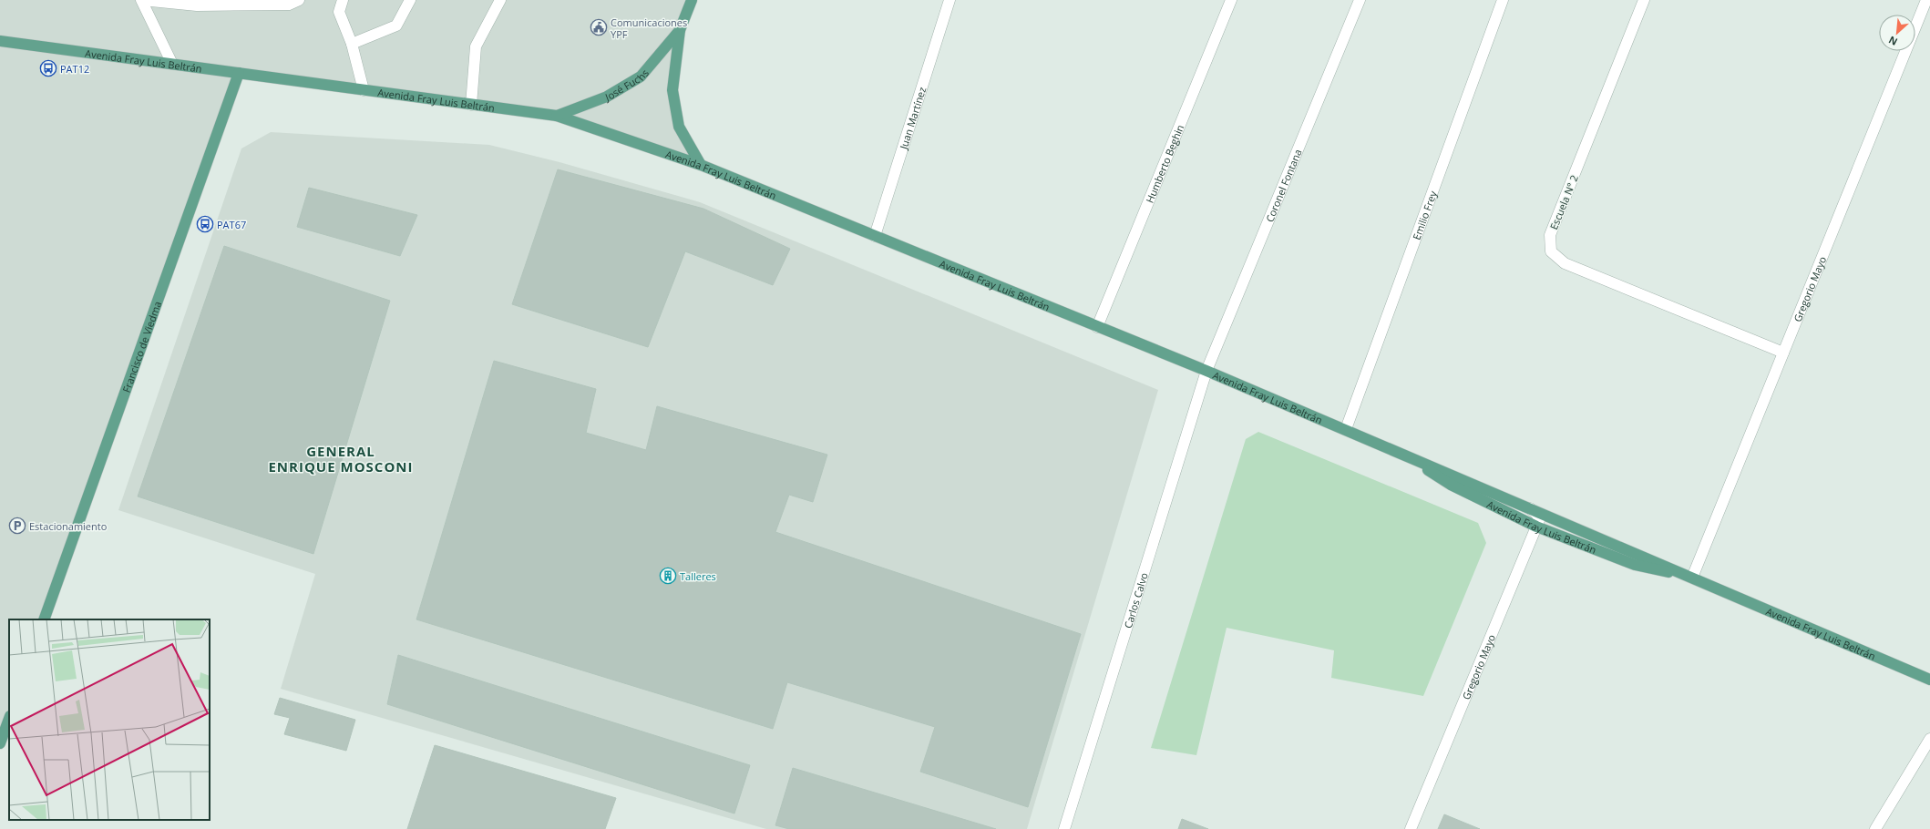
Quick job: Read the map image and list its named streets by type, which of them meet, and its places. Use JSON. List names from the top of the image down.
{
  "streets": {
    "main road": ["Avenida Fray Luis Beltrán", "José Fuchs", "Francisco de Viedma"],
    "street": [
      "Juan Martínez",
      "Humberto Beghin",
      "Coronel Fontana",
      "Escuela N° 2",
      "Emilio Frey",
      "Gregorio Mayo",
      "Carlos Calvo"
    ]
  },
  "crossings": [
    ["Avenida Fray Luis Beltrán", "José Fuchs"],
    ["Avenida Fray Luis Beltrán", "Juan Martínez"],
    ["Avenida Fray Luis Beltrán", "Humberto Beghin"],
    ["Avenida Fray Luis Beltrán", "Coronel Fontana"],
    ["Avenida Fray Luis Beltrán", "Emilio Frey"],
    ["Avenida Fray Luis Beltrán", "Gregorio Mayo"],
    ["Avenida Fray Luis Beltrán", "Francisco de Viedma"],
    ["Avenida Fray Luis Beltrán", "Carlos Calvo"],
    ["Coronel Fontana", "Carlos Calvo"],
    ["Escuela N° 2", "Gregorio Mayo"]
  ],
  "districts": ["GENERAL ENRIQUE MOSCONI"],
  "places": {
    "public building": ["Comunicaciones YPF"],
    "bus stop": ["PAT12", "PAT67"],
    "parking": ["Estacionamiento"],
    "building": ["Talleres"]
  },
  "north": "bottom left"
}
